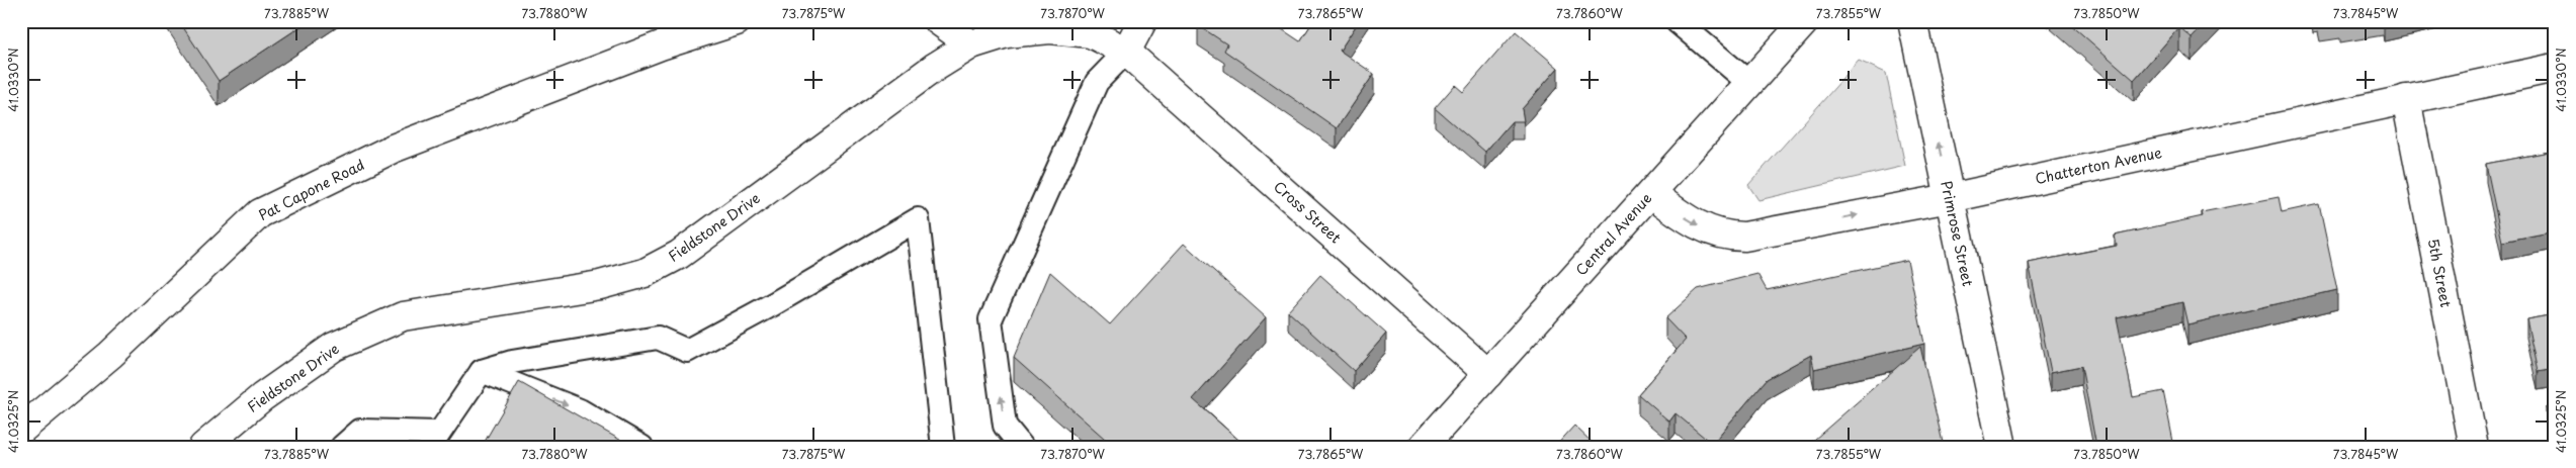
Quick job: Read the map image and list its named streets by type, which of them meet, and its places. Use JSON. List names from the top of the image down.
{
  "streets": {
    "street": [
      "Chatterton Avenue",
      "Pat Capone Road",
      "Cross Street",
      "Fieldstone Drive",
      "Primrose Street",
      "Central Avenue",
      "5th Street"
    ]
  },
  "crossings": [
    ["Chatterton Avenue", "Primrose Street"],
    ["Chatterton Avenue", "Central Avenue"],
    ["Chatterton Avenue", "5th Street"],
    ["Cross Street", "Fieldstone Drive"],
    ["Cross Street", "Central Avenue"]
  ],
  "one_way": ["Primrose Street"],
  "coordinates": [
    "73.7885°W",
    "73.7880°W",
    "73.7875°W",
    "73.7870°W",
    "73.7865°W",
    "73.7860°W",
    "73.7855°W",
    "73.7850°W",
    "73.7845°W",
    "41.0330°N",
    "41.0325°N"
  ]
}
